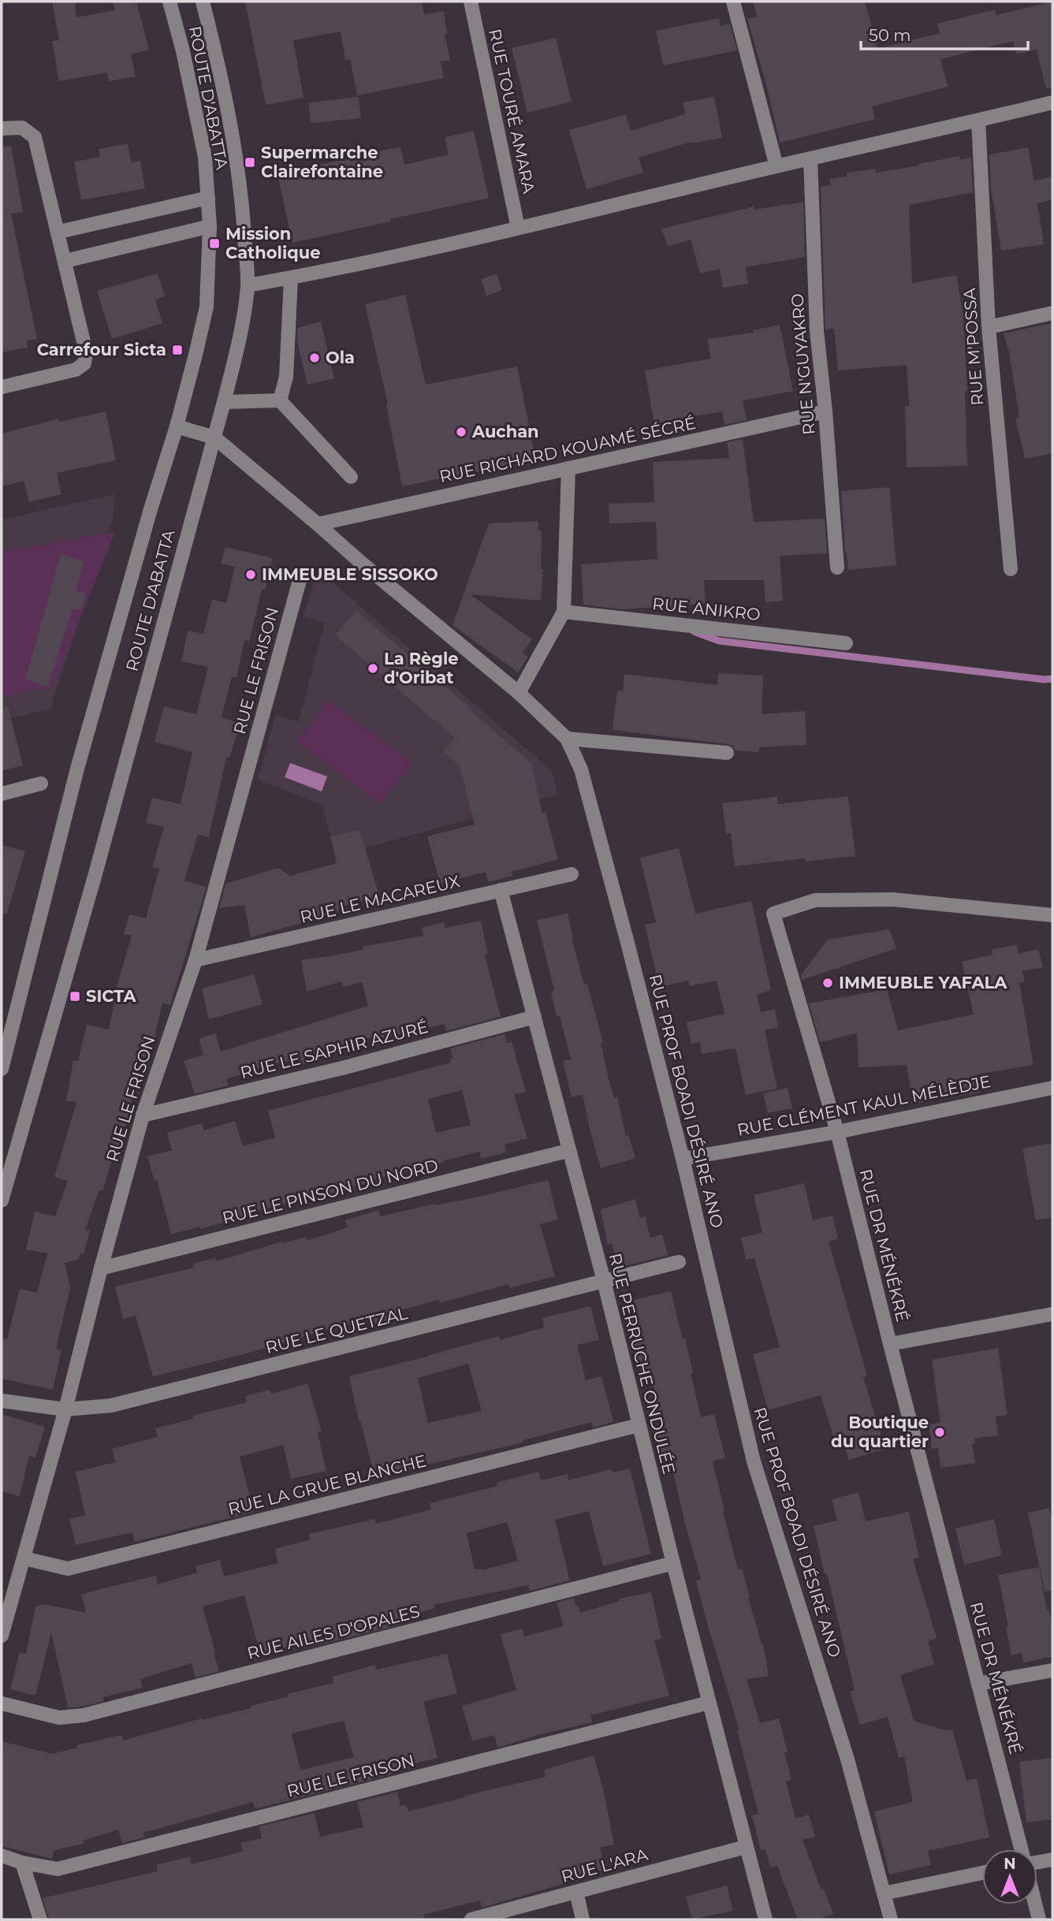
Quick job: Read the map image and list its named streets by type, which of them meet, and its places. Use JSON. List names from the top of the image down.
{
  "streets": {
    "street": [
      "ROUTE D'ABATTA",
      "RUE TOURÉ AMARA",
      "RUE M'POSSA",
      "RUE N'GUYAKRO",
      "RUE RICHARD KOUAMÉ SÉCRÉ",
      "RUE ANIKRO",
      "RUE LE FRISON",
      "RUE LE MACAREUX",
      "RUE LE SAPHIR AZURÉ",
      "RUE PROF BOADI DÉSIRÉ ANO",
      "RUE CLÉMENT KAUL MÉLÈDJE",
      "RUE LE PINSON DU NORD",
      "RUE DR MÉNÉKRÉ",
      "RUE LE QUETZAL",
      "RUE PERRUCHE ONDULÉE",
      "RUE LA GRUE BLANCHE",
      "RUE AILES D'OPALES",
      "RUE L'ARA"
    ]
  },
  "crossings": [
    ["ROUTE D'ABATTA", "RUE PROF BOADI DÉSIRÉ ANO"],
    ["RUE N'GUYAKRO", "RUE RICHARD KOUAMÉ SÉCRÉ"],
    ["RUE RICHARD KOUAMÉ SÉCRÉ", "RUE PROF BOADI DÉSIRÉ ANO"],
    ["RUE LE FRISON", "RUE LE MACAREUX"],
    ["RUE LE FRISON", "RUE LE SAPHIR AZURÉ"],
    ["RUE LE FRISON", "RUE LE PINSON DU NORD"],
    ["RUE LE FRISON", "RUE LE QUETZAL"],
    ["RUE LE FRISON", "RUE PERRUCHE ONDULÉE"],
    ["RUE LE FRISON", "RUE LA GRUE BLANCHE"],
    ["RUE LE MACAREUX", "RUE PERRUCHE ONDULÉE"],
    ["RUE LE SAPHIR AZURÉ", "RUE PERRUCHE ONDULÉE"],
    ["RUE PROF BOADI DÉSIRÉ ANO", "RUE CLÉMENT KAUL MÉLÈDJE"],
    ["RUE CLÉMENT KAUL MÉLÈDJE", "RUE DR MÉNÉKRÉ"],
    ["RUE LE PINSON DU NORD", "RUE PERRUCHE ONDULÉE"],
    ["RUE LE QUETZAL", "RUE PERRUCHE ONDULÉE"],
    ["RUE PERRUCHE ONDULÉE", "RUE LA GRUE BLANCHE"],
    ["RUE PERRUCHE ONDULÉE", "RUE AILES D'OPALES"],
    ["RUE PERRUCHE ONDULÉE", "RUE L'ARA"]
  ],
  "places": {
    "transit": [
      "Supermarche Clairefontaine",
      "Mission Catholique",
      "Carrefour Sicta",
      "SICTA"
    ],
    "other": [
      "Ola",
      "Auchan",
      "IMMEUBLE SISSOKO",
      "La Règle d'Oribat",
      "IMMEUBLE YAFALA",
      "Boutique du quartier"
    ]
  },
  "scale_bar": "50 m",
  "north": "top"
}
